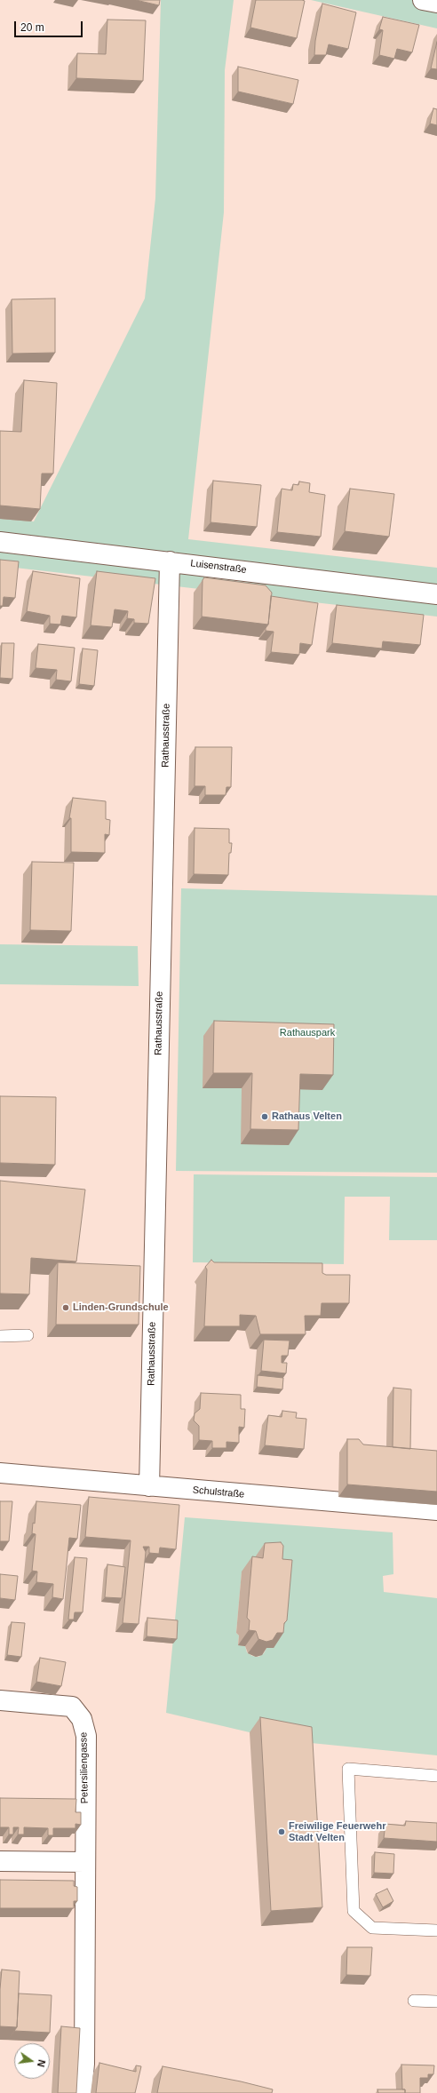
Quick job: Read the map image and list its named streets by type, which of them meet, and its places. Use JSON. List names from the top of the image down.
{
  "streets": {
    "street": [
      "Luisenstraße",
      "Rathausstraße",
      "Schulstraße",
      "Petersiliengasse"
    ]
  },
  "crossings": [
    ["Luisenstraße", "Rathausstraße"],
    ["Rathausstraße", "Schulstraße"]
  ],
  "parks": ["Rathauspark"],
  "places": ["Rathaus Velten", "Linden-Grundschule", "Freiwilige Feuerwehr Stadt Velten"],
  "scale_bar": "20 m",
  "north": "right"
}
